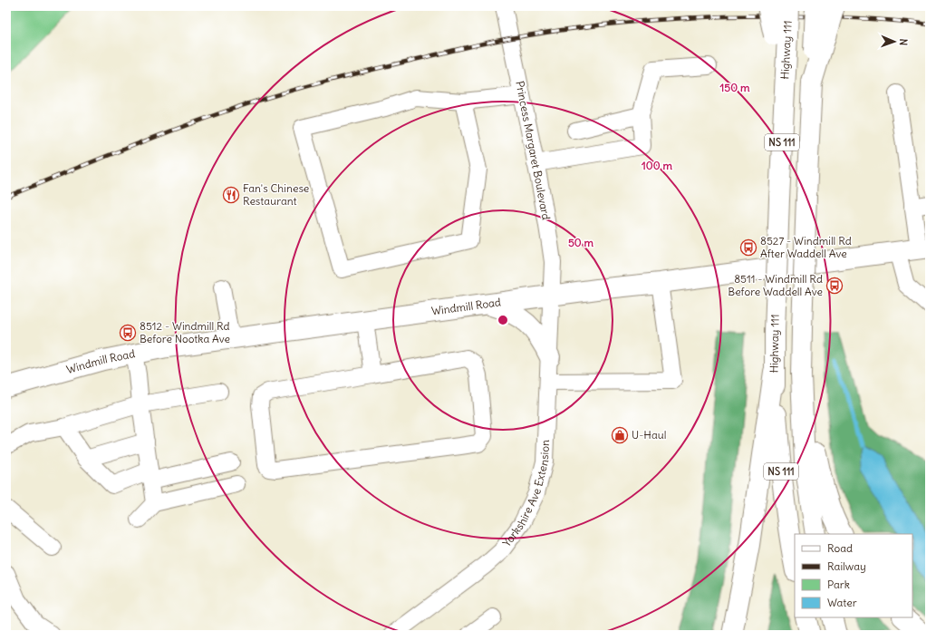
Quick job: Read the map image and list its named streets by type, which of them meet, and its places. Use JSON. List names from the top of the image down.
{
  "streets": {
    "main road": ["Highway 111", "NS 111", "Windmill Road"],
    "street": ["Princess Margaret Boulevard", "Yorkshire Ave Extension"]
  },
  "crossings": [
    ["Princess Margaret Boulevard", "Windmill Road"],
    ["Princess Margaret Boulevard", "Yorkshire Ave Extension"],
    ["Windmill Road", "Yorkshire Ave Extension"]
  ],
  "places": {
    "restaurant": ["Fan's Chinese Restaurant"],
    "bus stop": ["8527 - Windmill Rd After Waddell Ave", "8511 - Windmill Rd Before Waddell Ave", "8512 - Windmill Rd Before Nootka Ave"],
    "shop": ["U-Haul"]
  },
  "legend": [
    "Road",
    "Railway",
    "Park",
    "Water"
  ],
  "north": "right",
  "rings": ["150 m", "100 m", "50 m"]
}
